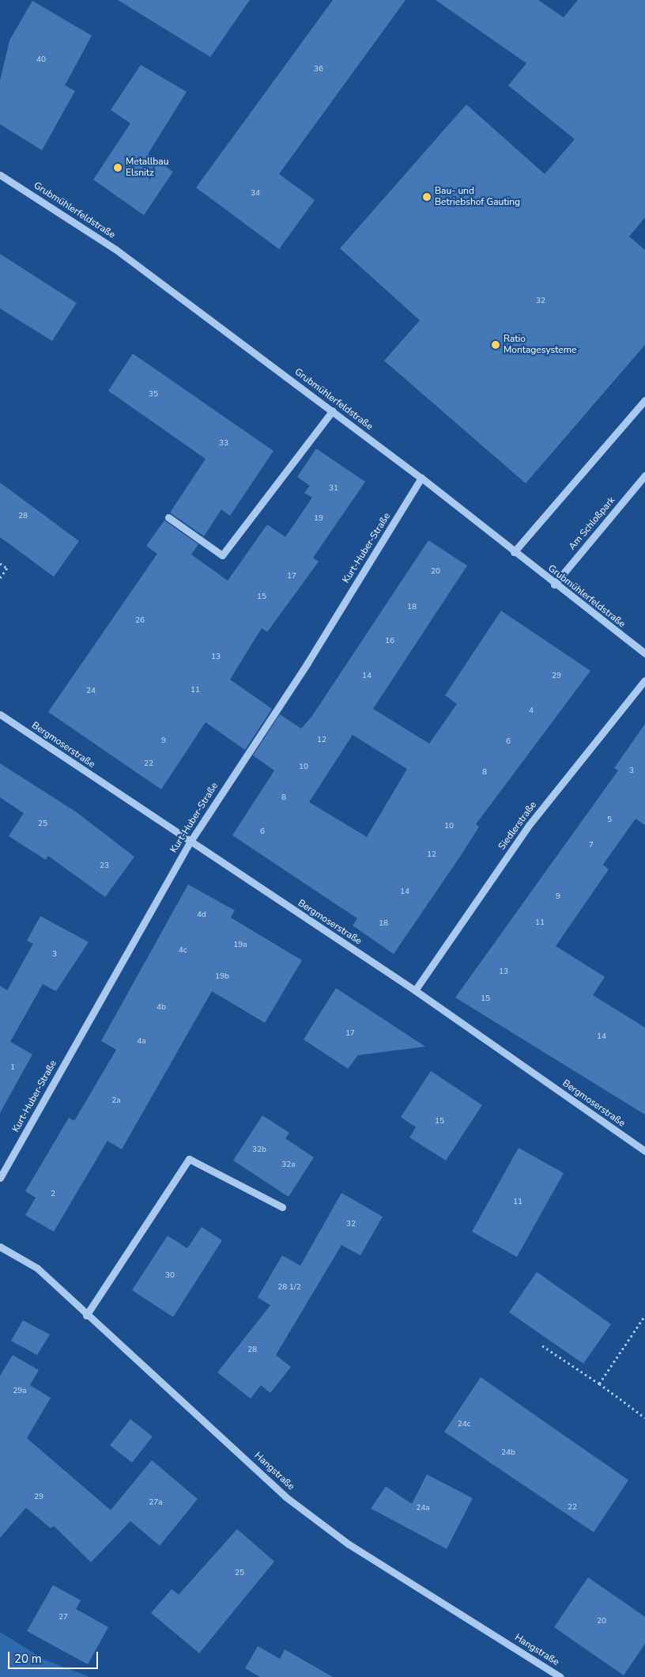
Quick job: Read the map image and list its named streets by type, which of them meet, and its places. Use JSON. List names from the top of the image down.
{
  "streets": {
    "street": [
      "Grubmühlerfeldstraße",
      "Am Schloßpark",
      "Kurt-Huber-Straße",
      "Bergmoserstraße",
      "Siedlerstraße",
      "Hangstraße"
    ]
  },
  "crossings": [
    ["Grubmühlerfeldstraße", "Am Schloßpark"],
    ["Grubmühlerfeldstraße", "Kurt-Huber-Straße"],
    ["Kurt-Huber-Straße", "Bergmoserstraße"],
    ["Bergmoserstraße", "Siedlerstraße"]
  ],
  "places": ["Metallbau Elsnitz", "Bau- und Betriebshof Gauting", "Ratio Montagesysteme"],
  "house_numbers": [
    "40",
    "36",
    "34",
    "32",
    "35",
    "33",
    "31",
    "28",
    "19",
    "20",
    "17",
    "15",
    "18",
    "26",
    "16",
    "13",
    "14",
    "29",
    "11",
    "24",
    "4",
    "12",
    "9",
    "6",
    "22",
    "10",
    "3",
    "8",
    "8",
    "5",
    "25",
    "10",
    "6",
    "7",
    "12",
    "23",
    "14",
    "9",
    "4d",
    "11",
    "18",
    "19a",
    "4c",
    "3",
    "13",
    "19b",
    "15",
    "4b",
    "17",
    "14",
    "4a",
    "1",
    "2a",
    "15",
    "32b",
    "32a",
    "2",
    "11",
    "32",
    "30",
    "28 1/2",
    "28",
    "29a",
    "24c",
    "24b",
    "29",
    "27a",
    "22",
    "24a",
    "25",
    "27",
    "20"
  ],
  "scale_bar": "20 m"
}
